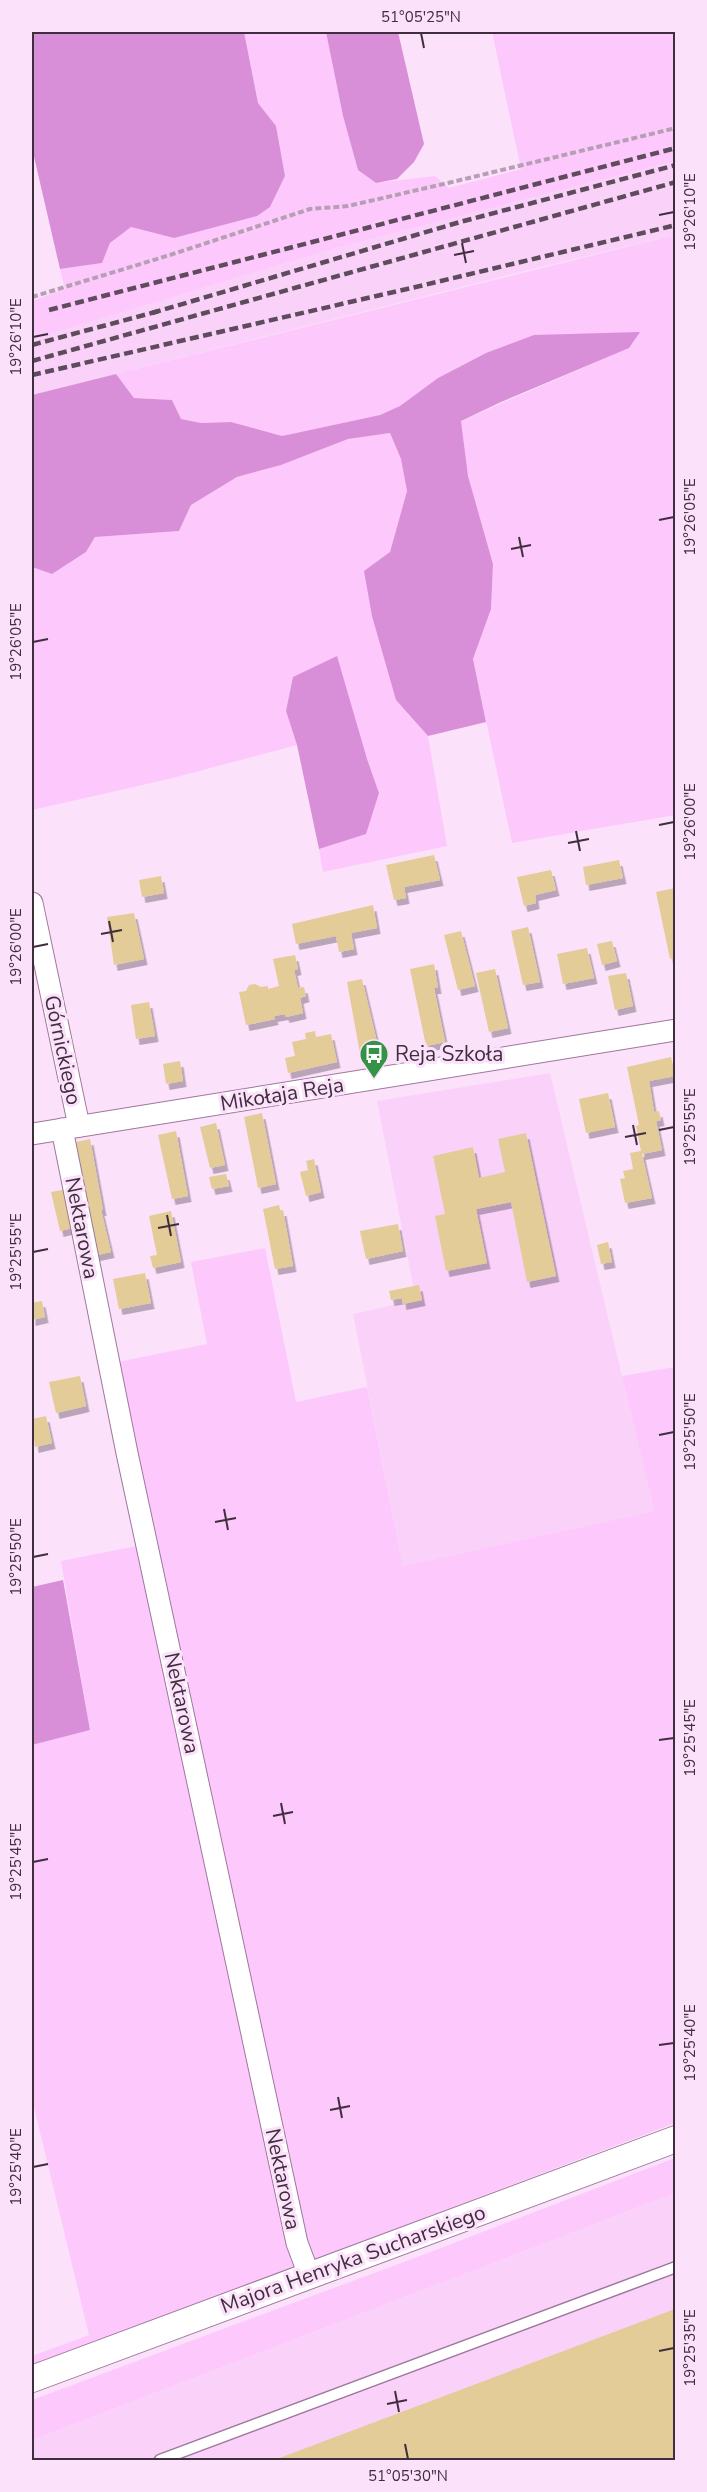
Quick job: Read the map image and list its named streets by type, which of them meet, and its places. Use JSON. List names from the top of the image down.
{
  "streets": {
    "street": [
      "Górnickiego",
      "Mikołaja Reja",
      "Nektarowa",
      "Majora Henryka Sucharskiego"
    ]
  },
  "crossings": [
    ["Górnickiego", "Mikołaja Reja"],
    ["Górnickiego", "Nektarowa"],
    ["Mikołaja Reja", "Nektarowa"],
    ["Nektarowa", "Majora Henryka Sucharskiego"]
  ],
  "places": {
    "bus stop": ["Reja Szkoła"]
  },
  "coordinates": [
    "51°05'25\"N",
    "19°26'10\"E",
    "19°26'05\"E",
    "19°26'00\"E",
    "19°25'55\"E",
    "19°25'50\"E",
    "19°25'45\"E",
    "19°25'40\"E",
    "19°25'35\"E",
    "51°05'30\"N"
  ]
}
